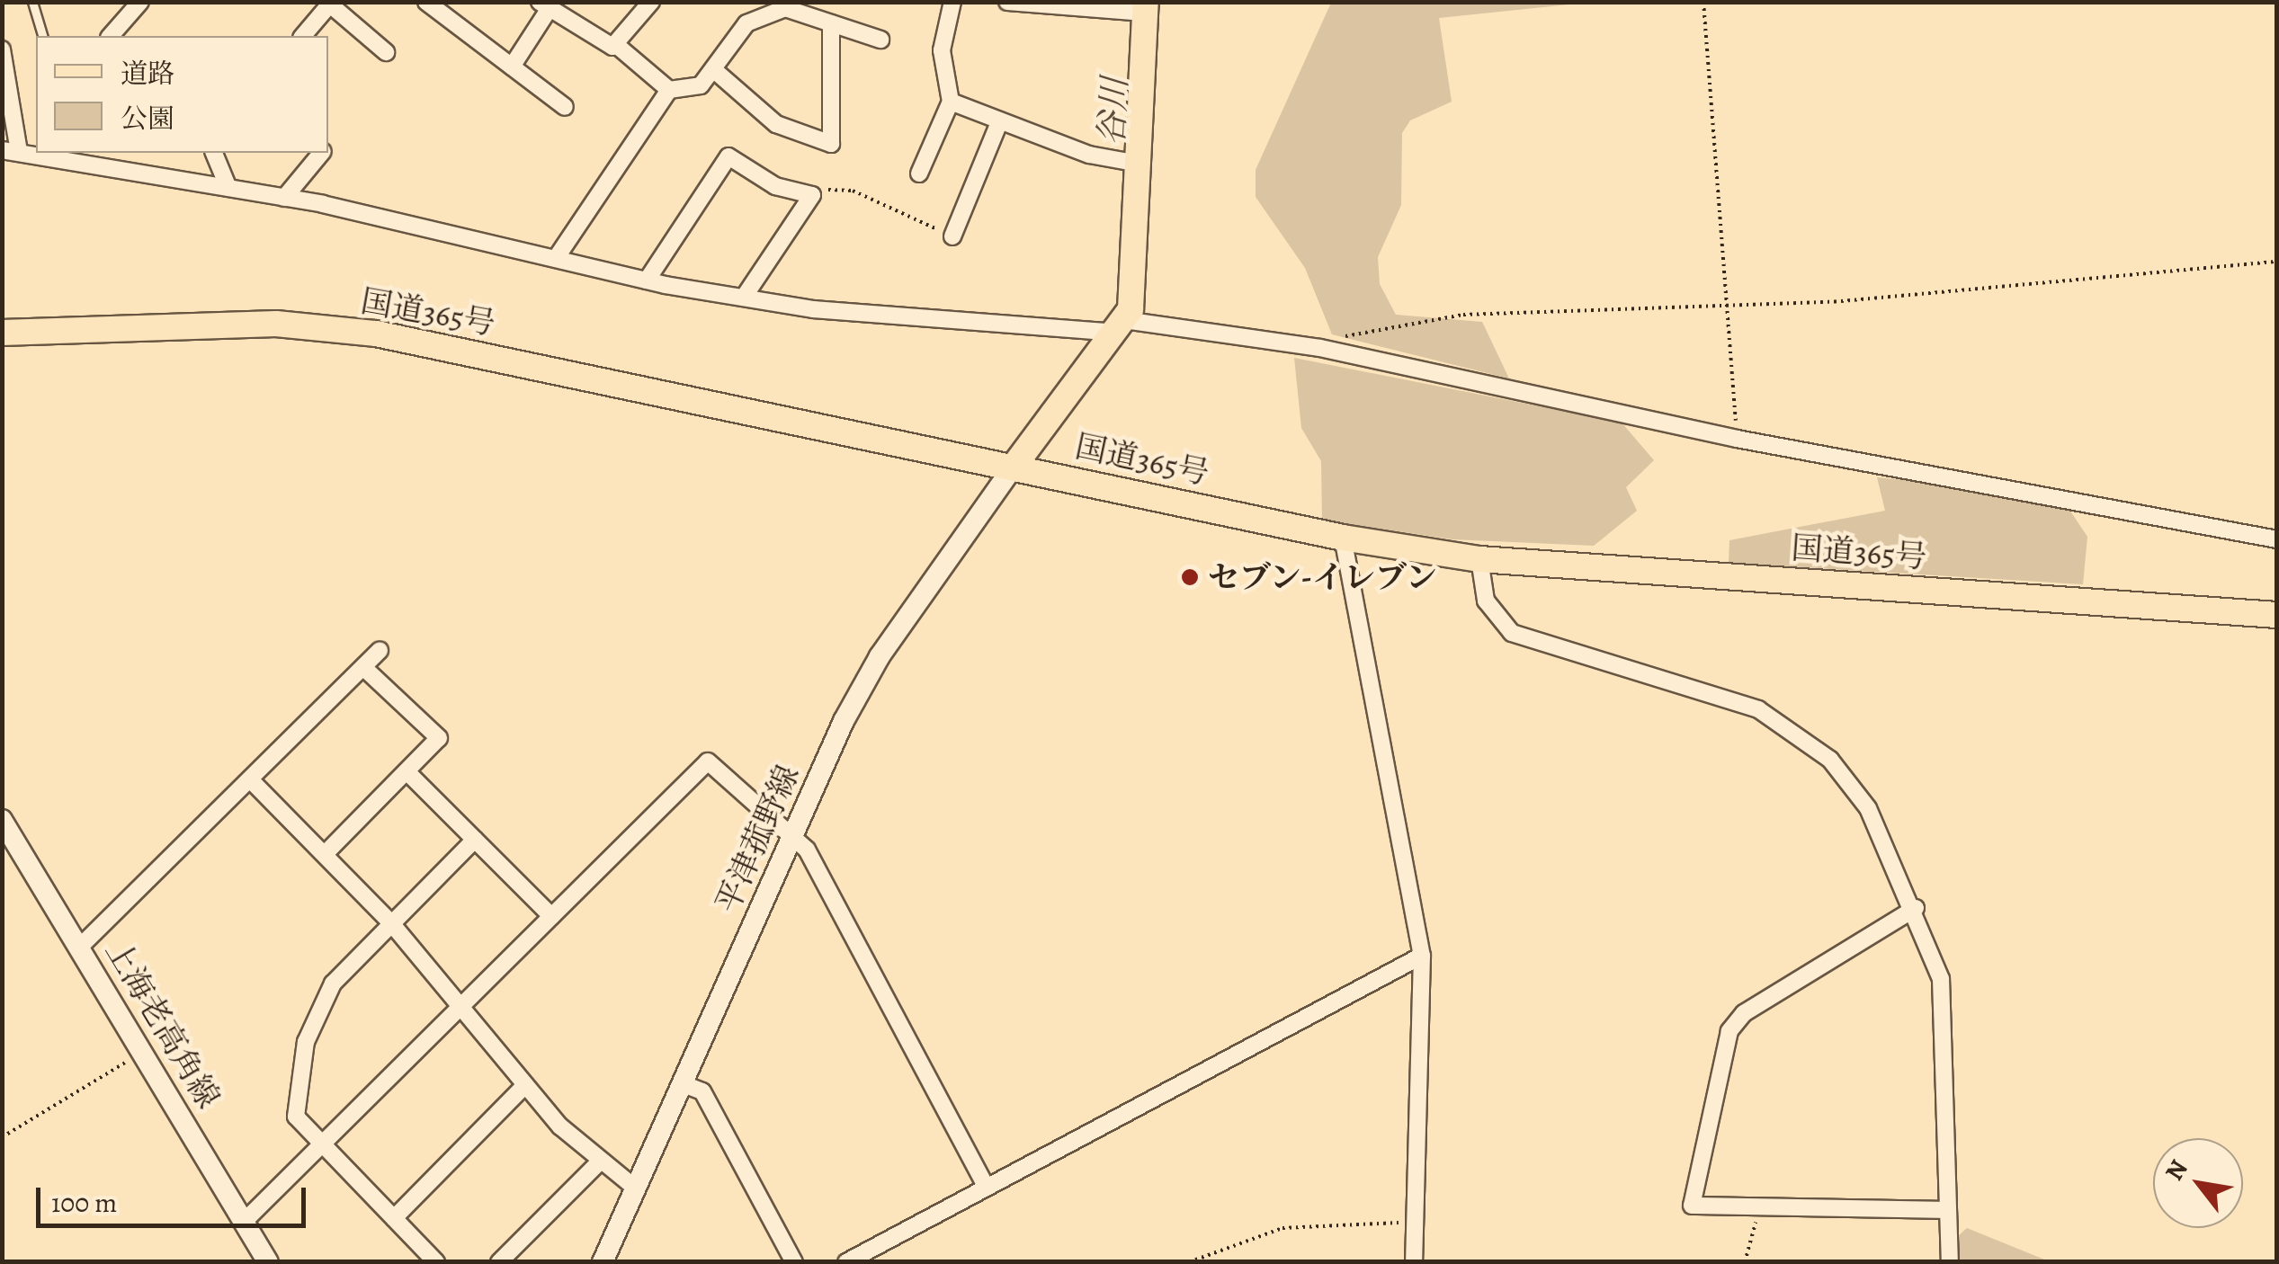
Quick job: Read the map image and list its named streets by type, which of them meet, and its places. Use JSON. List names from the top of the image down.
{
  "streets": {
    "main road": ["国道365号", "平津菰野線", "上海老高角線"]
  },
  "crossings": [
    ["国道365号", "平津菰野線"]
  ],
  "water": ["谷川"],
  "places": ["セブン-イレブン"],
  "legend": ["道路", "公園"],
  "scale_bar": "100 m",
  "north": "top left"
}
